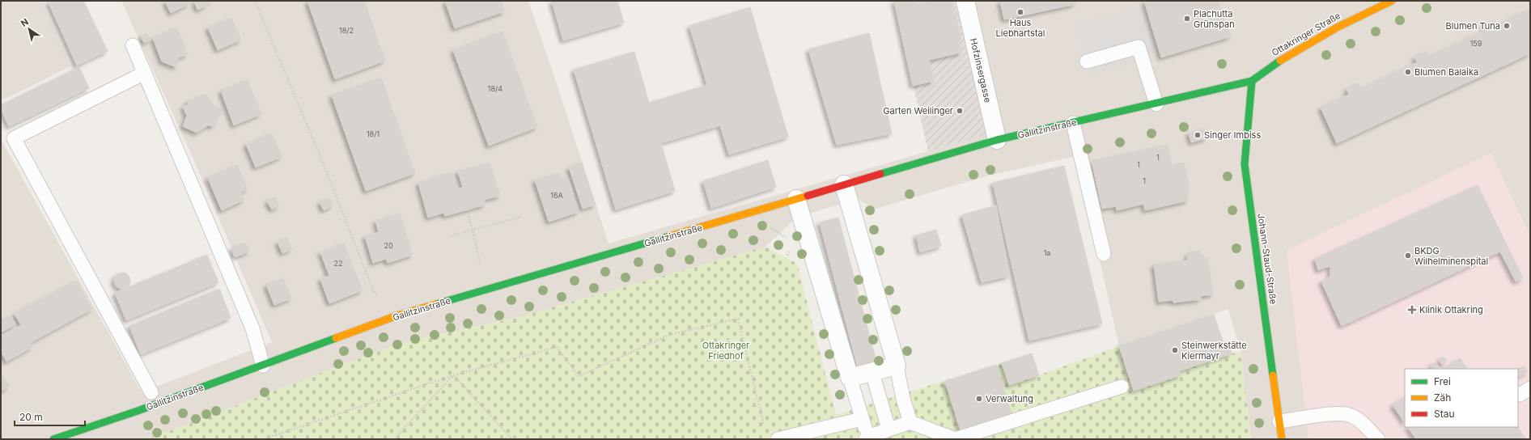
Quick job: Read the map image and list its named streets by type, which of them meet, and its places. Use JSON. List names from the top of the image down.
{
  "streets": {
    "street": [
      "Ottakringer Straße",
      "Hofzinsergasse",
      "Gallitzinstraße",
      "Johann-Staud-Straße"
    ]
  },
  "crossings": [
    ["Ottakringer Straße", "Gallitzinstraße"],
    ["Ottakringer Straße", "Johann-Staud-Straße"],
    ["Hofzinsergasse", "Gallitzinstraße"],
    ["Gallitzinstraße", "Johann-Staud-Straße"]
  ],
  "parks": ["Ottakringer Friedhof"],
  "places": {
    "other": [
      "Haus Liebhartstal",
      "Plachutta Grünspan",
      "Blumen Tuna",
      "Blumen Balaika",
      "Garten Weilinger",
      "Singer Imbiss",
      "BKDG Wilhelminenspital",
      "Steinwerkstätte Kiermayr",
      "Verwaltung"
    ],
    "health": ["Klinik Ottakring"]
  },
  "house_numbers": [
    "18/2",
    "159",
    "18/4",
    "18/1",
    "1",
    "1",
    "1",
    "16A",
    "20",
    "1a",
    "22"
  ],
  "legend": ["Frei", "Zäh", "Stau"],
  "scale_bar": "20 m",
  "north": "top left"
}
